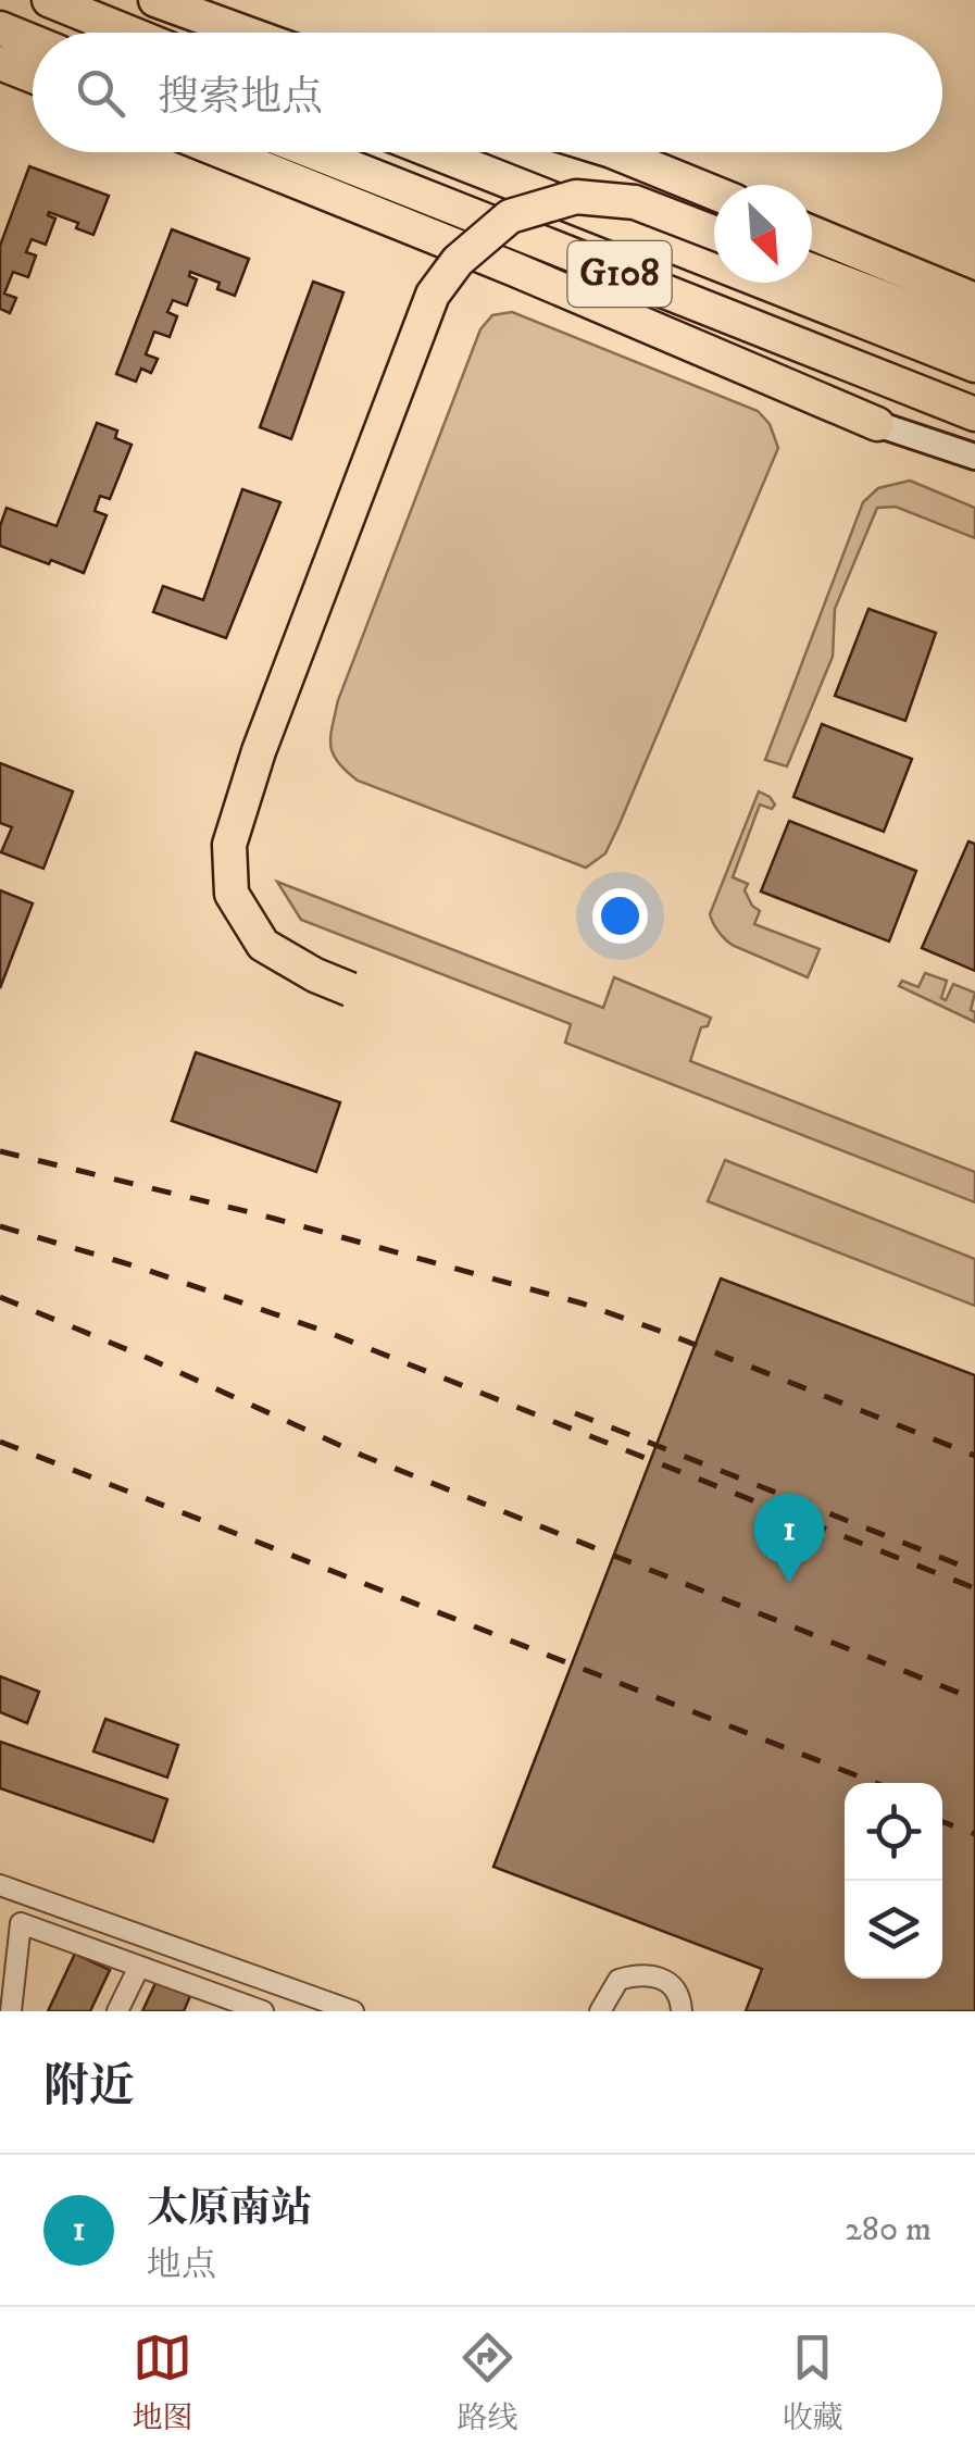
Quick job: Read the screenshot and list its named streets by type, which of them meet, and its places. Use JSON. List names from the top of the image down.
{
  "streets": {
    "highway": ["G108"]
  },
  "north": "bottom right",
  "page": {
    "search": "搜索地点",
    "pins": "1",
    "heading": "附近",
    "list": [
      {
        "mark": "1",
        "name": "太原南站",
        "note": "地点",
        "value": "280 m"
      }
    ],
    "nav": ["地图", "路线", "收藏"]
  }
}
